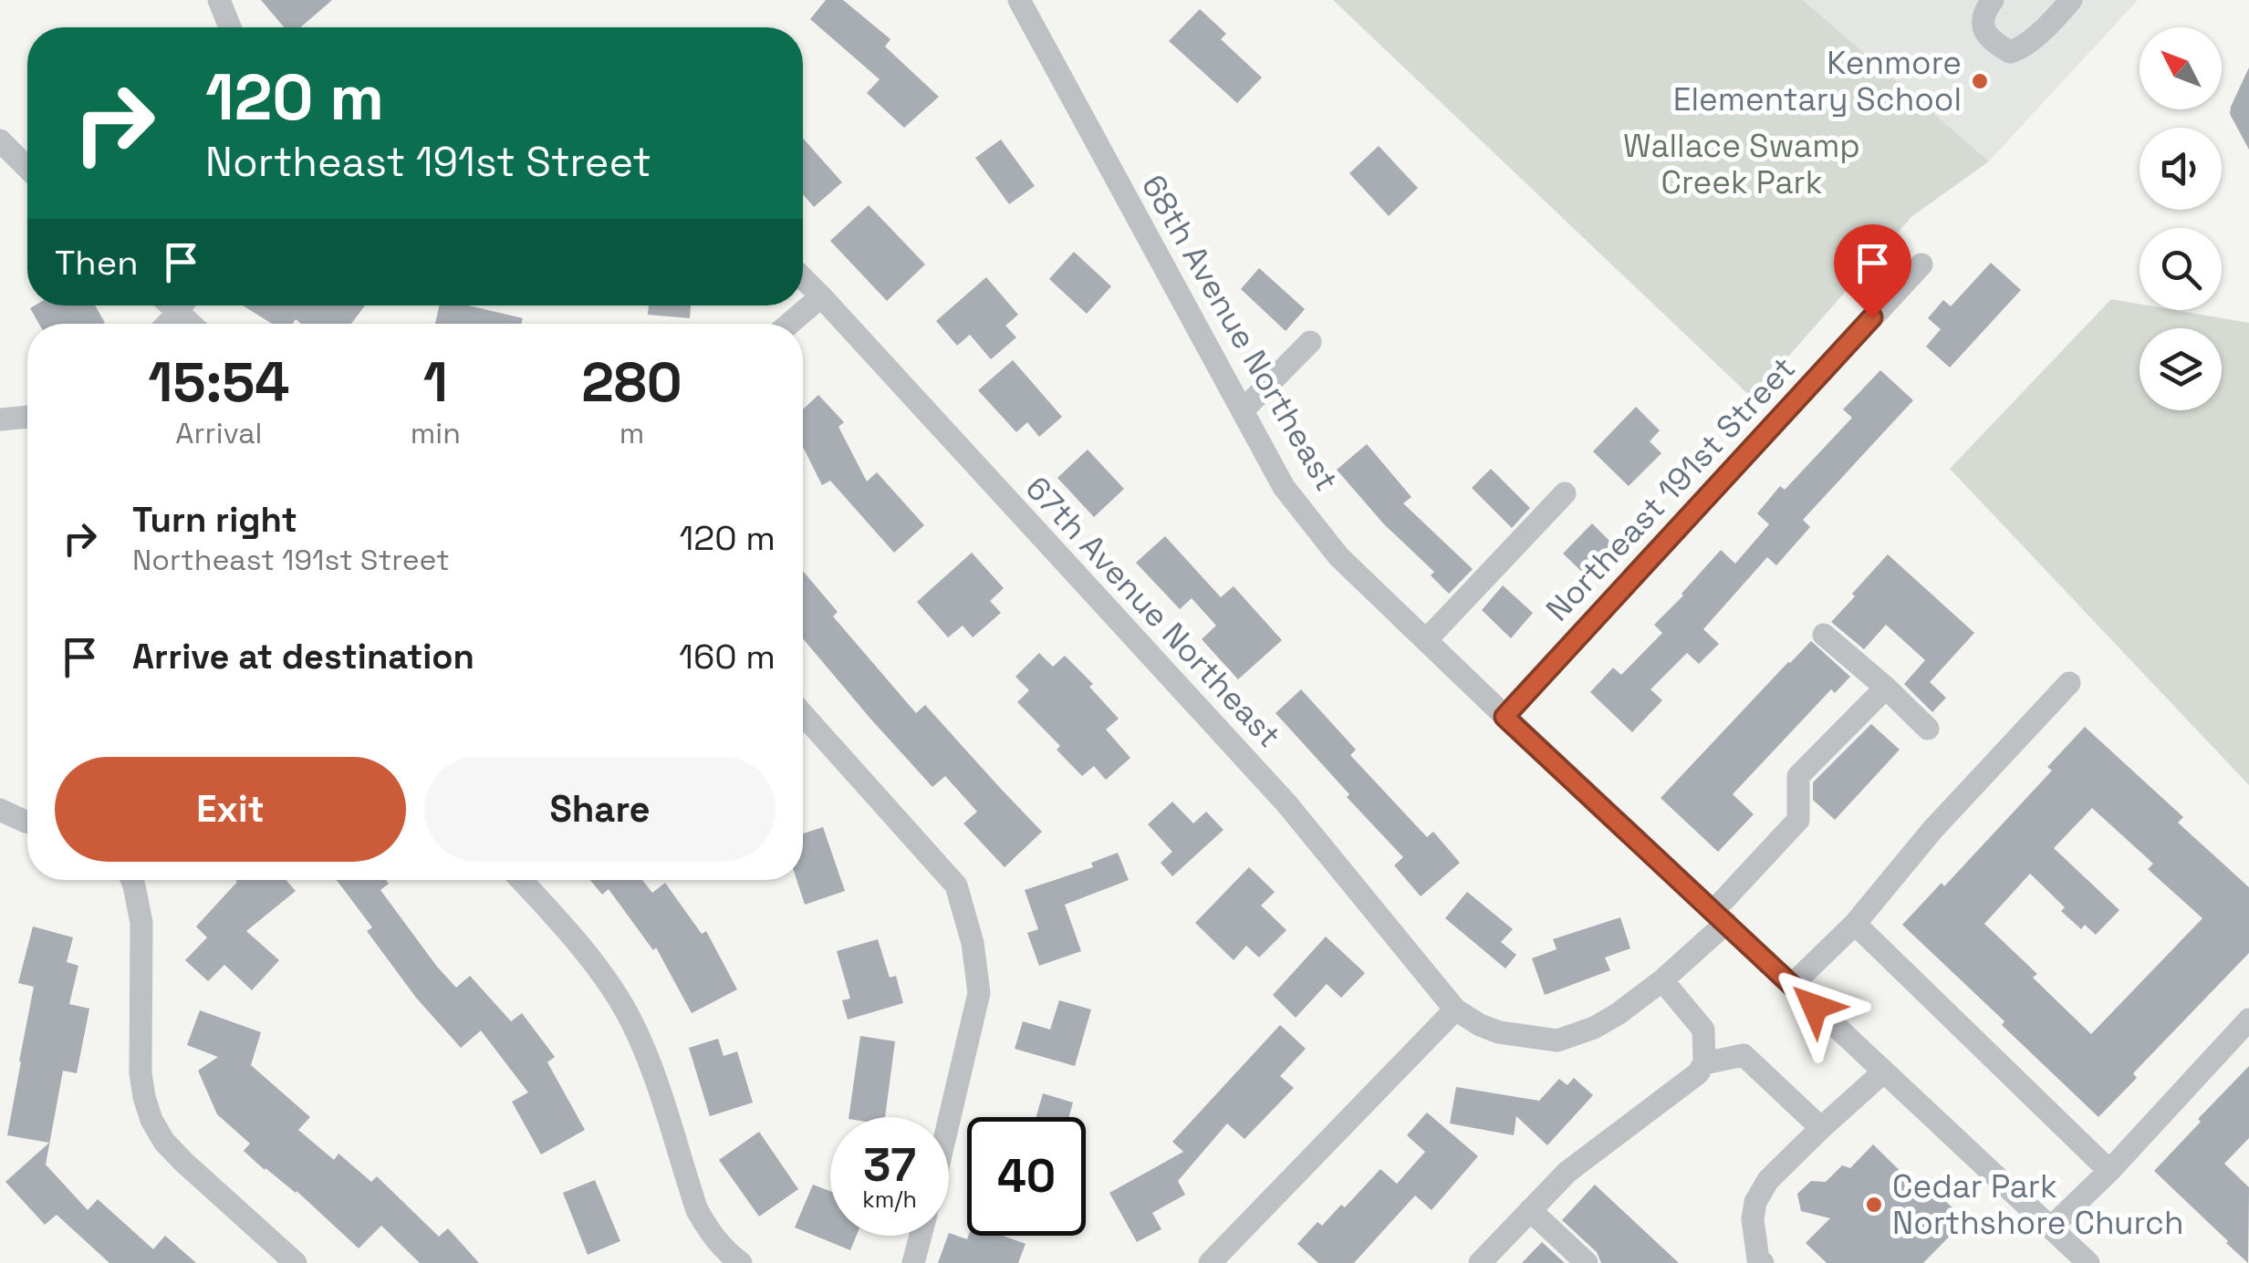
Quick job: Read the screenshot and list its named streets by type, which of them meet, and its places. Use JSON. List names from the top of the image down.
{
  "streets": {
    "street": ["68th Avenue Northeast", "Northeast 191st Street", "67th Avenue Northeast"]
  },
  "crossings": [
    ["68th Avenue Northeast", "Northeast 191st Street"]
  ],
  "parks": ["Wallace Swamp Creek Park"],
  "places": ["Kenmore Elementary School", "Cedar Park Northshore Church"],
  "north": "top left",
  "page": {
    "turn": ["120 m", "Northeast 191st Street"],
    "then": "Then",
    "eta": [
      "15:54",
      "Arrival",
      "1",
      "min",
      "280",
      "m"
    ],
    "list": [
      {
        "name": "Turn right",
        "note": "Northeast 191st Street",
        "value": "120 m"
      },
      {
        "name": "Arrive at destination",
        "value": "160 m"
      }
    ],
    "buttons": ["Exit", "Share"],
    "speed": "37 km/h",
    "limit": "40"
  }
}
